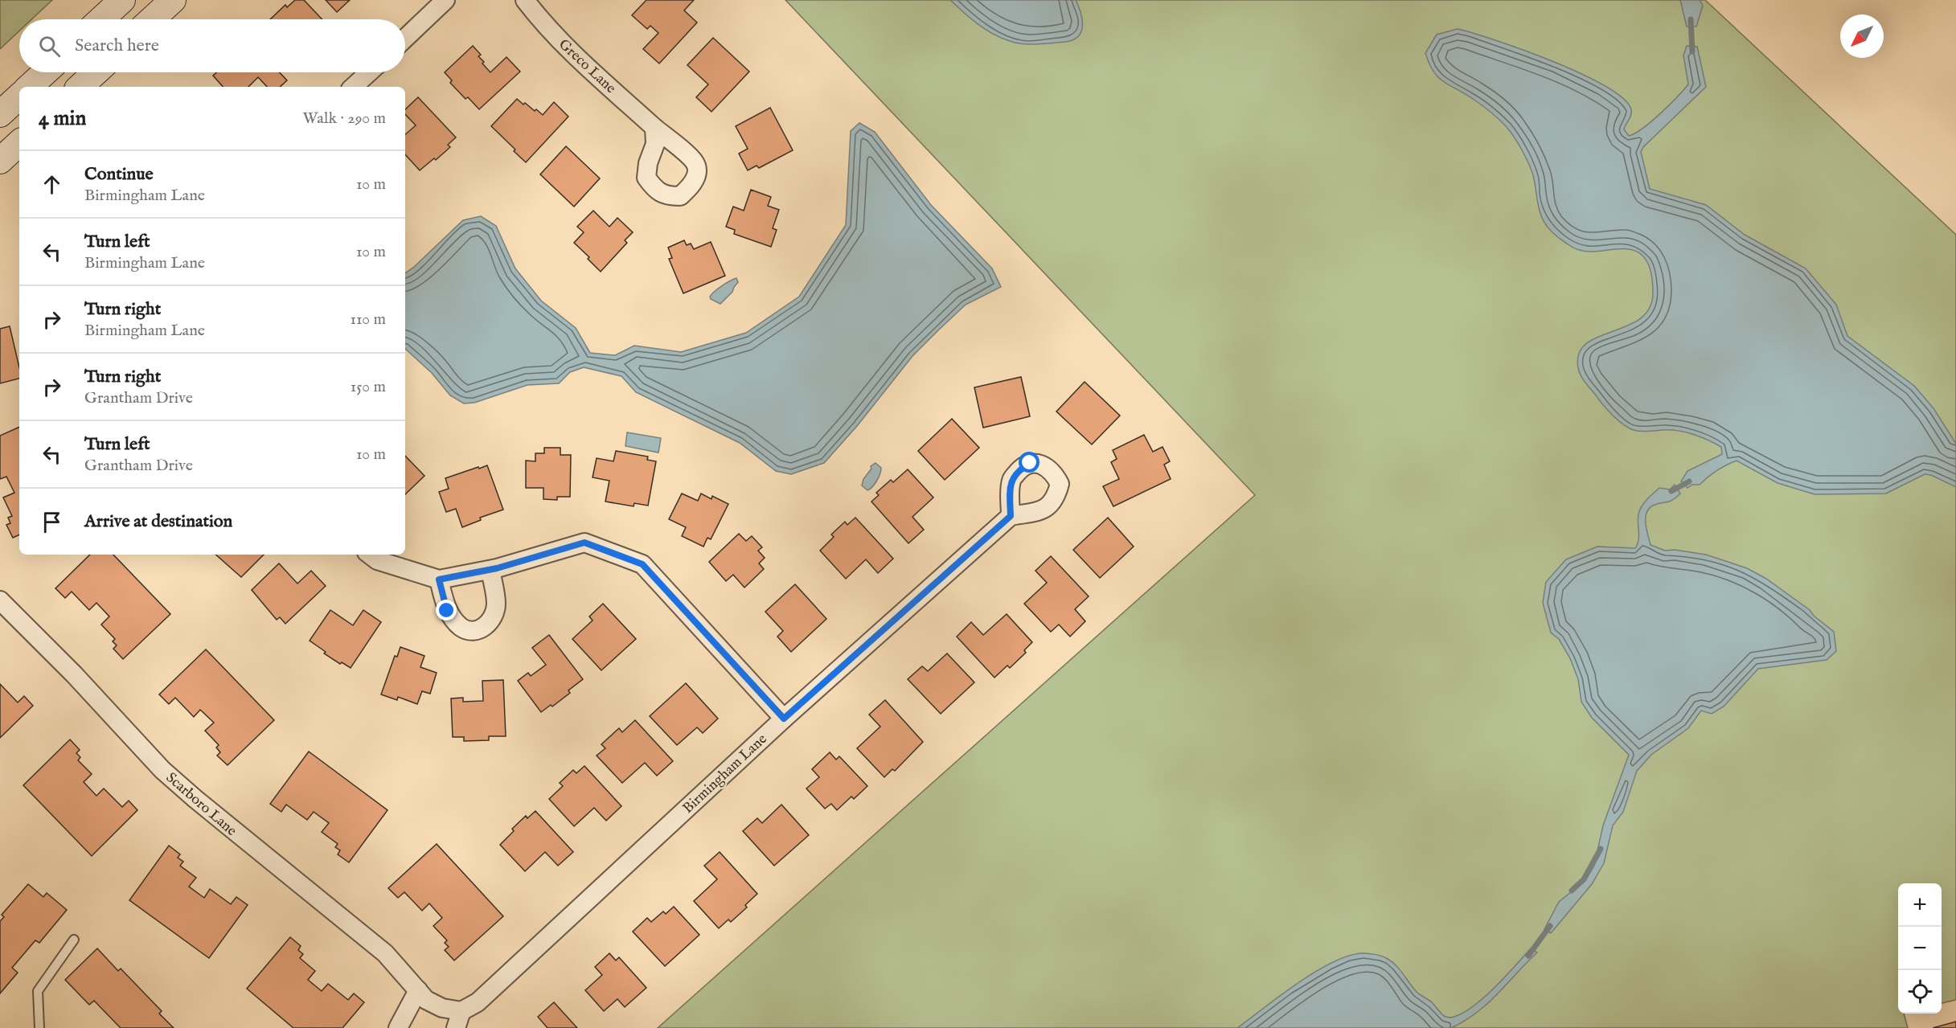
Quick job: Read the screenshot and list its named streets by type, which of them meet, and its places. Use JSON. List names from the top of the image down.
{
  "streets": {
    "street": ["Greco Lane", "Birmingham Lane", "Scarboro Lane"]
  },
  "crossings": [
    ["Birmingham Lane", "Scarboro Lane"]
  ],
  "north": "bottom left",
  "page": {
    "search": "Search here",
    "heading": ["4 min", "Walk · 290 m"],
    "list": [
      ["Continue", "Birmingham Lane", "10 m"],
      ["Turn left", "Birmingham Lane", "10 m"],
      ["Turn right", "Birmingham Lane", "110 m"],
      ["Turn right", "Grantham Drive", "150 m"],
      ["Turn left", "Grantham Drive", "10 m"],
      "Arrive at destination"
    ],
    "map_buttons": ["+", "−"]
  }
}
